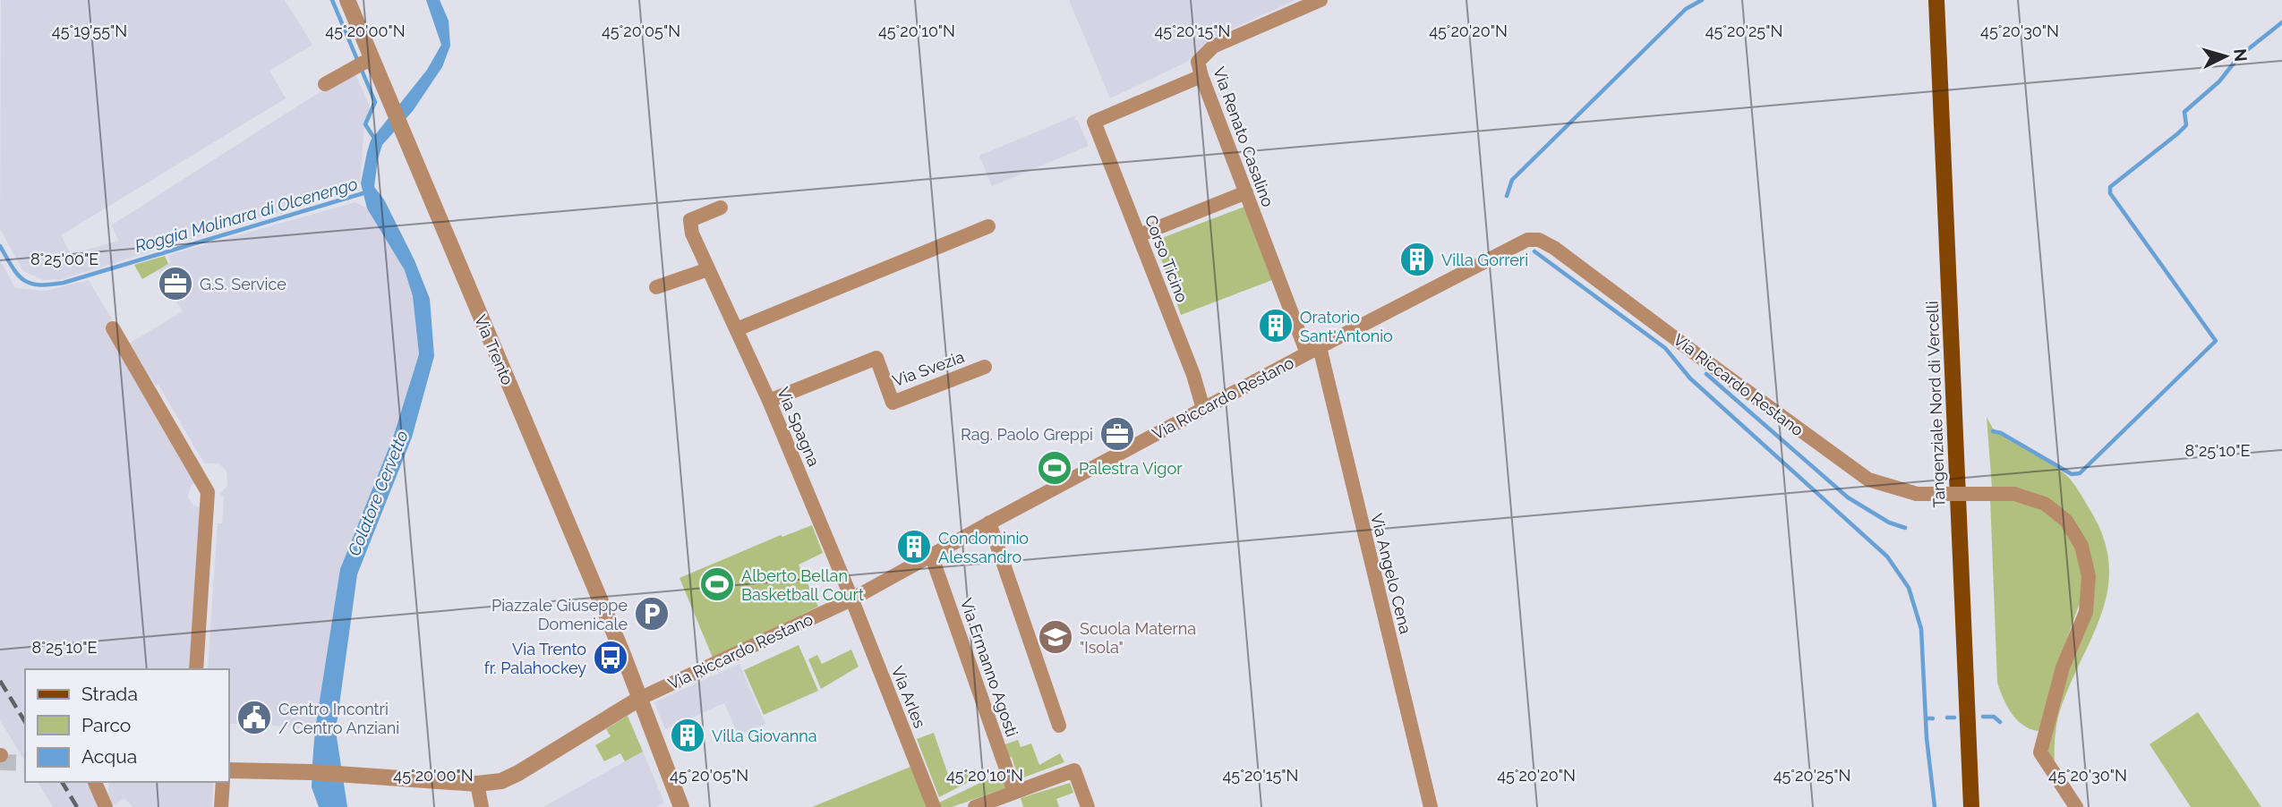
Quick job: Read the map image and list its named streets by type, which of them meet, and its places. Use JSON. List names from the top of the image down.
{
  "streets": {
    "main road": ["Tangenziale Nord di Vercelli"],
    "street": [
      "Via Renato Casalino",
      "Corso Ticino",
      "Via Trento",
      "Via Svezia",
      "Via Riccardo Restano",
      "Via Spagna",
      "Via Angelo Cena",
      "Via Ermanno Agosti",
      "Via Arles"
    ]
  },
  "crossings": [
    ["Via Renato Casalino", "Corso Ticino"],
    ["Via Renato Casalino", "Via Riccardo Restano"],
    ["Via Renato Casalino", "Via Angelo Cena"],
    ["Corso Ticino", "Via Riccardo Restano"],
    ["Via Trento", "Via Riccardo Restano"],
    ["Via Svezia", "Via Spagna"],
    ["Via Riccardo Restano", "Via Spagna"],
    ["Via Riccardo Restano", "Via Angelo Cena"],
    ["Via Riccardo Restano", "Via Ermanno Agosti"],
    ["Via Riccardo Restano", "Via Arles"],
    ["Via Spagna", "Via Arles"]
  ],
  "water": ["Roggia Molinara di Olcenengo", "Colatore Cervetto"],
  "places": {
    "building": [
      "Villa Gorreri",
      "Oratorio Sant'Antonio",
      "Condominio Alessandro",
      "Villa Giovanna"
    ],
    "office": ["G.S. Service", "Rag. Paolo Greppi"],
    "sports": ["Palestra Vigor", "Alberto Bellan Basketball Court"],
    "parking": ["Piazzale Giuseppe Domenicale"],
    "school or university": ["Scuola Materna \"Isola\""],
    "bus stop": ["Via Trento fr. Palahockey"],
    "public building": ["Centro Incontri / Centro Anziani"]
  },
  "legend": ["Strada", "Parco", "Acqua"],
  "north": "right",
  "coordinates": [
    "45°19'55\"N",
    "45°20'00\"N",
    "45°20'05\"N",
    "45°20'10\"N",
    "45°20'15\"N",
    "45°20'20\"N",
    "45°20'25\"N",
    "45°20'30\"N",
    "8°25'00\"E",
    "8°25'10\"E"
  ]
}
